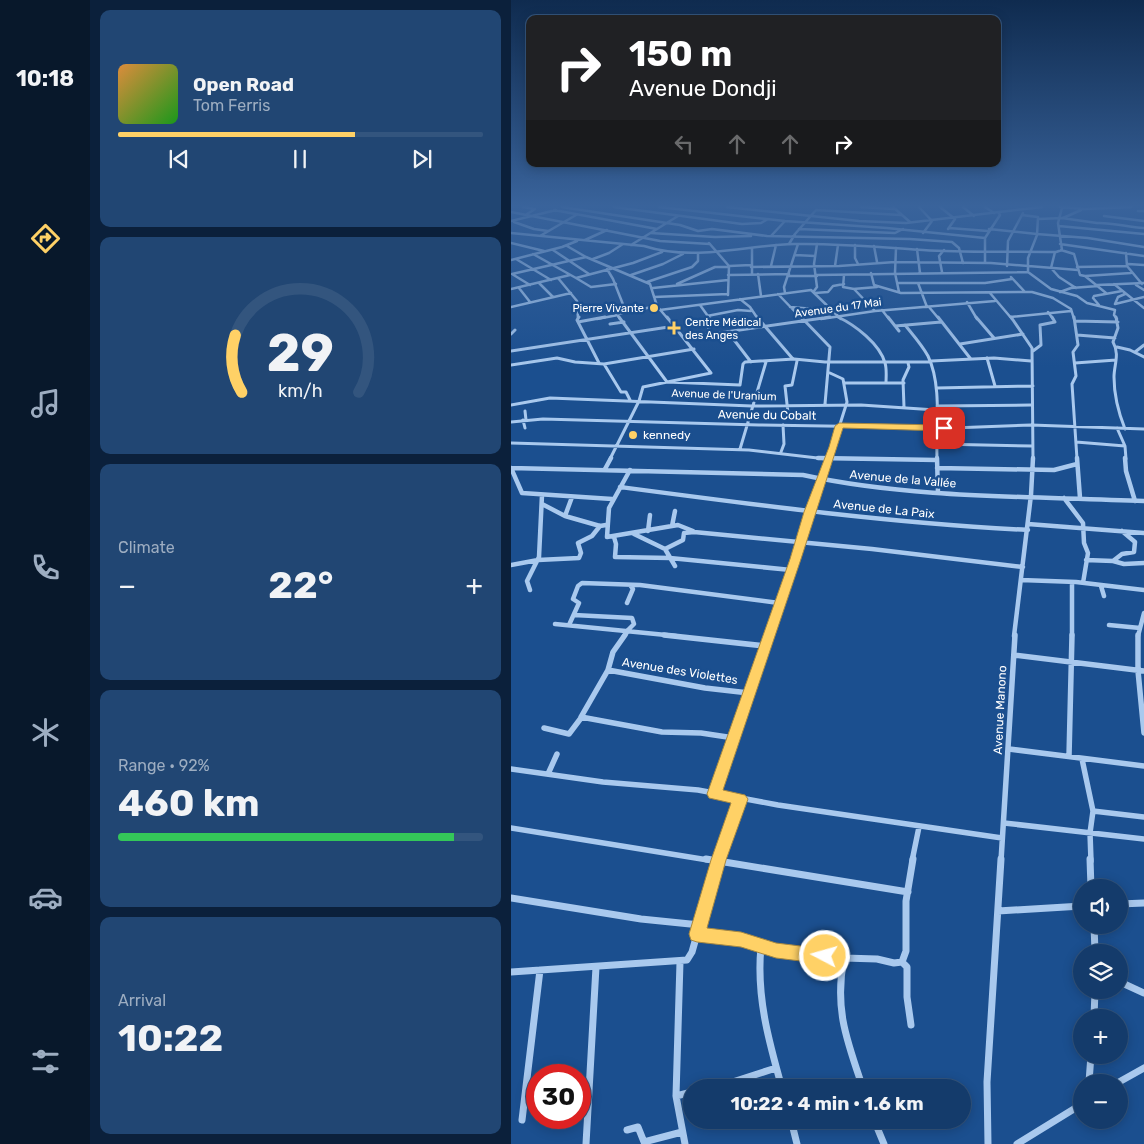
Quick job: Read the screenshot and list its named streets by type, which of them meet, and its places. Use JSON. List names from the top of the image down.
{
  "streets": {
    "street": [
      "Avenue du 17 Mai",
      "Avenue de l'Uranium",
      "Avenue du Cobalt",
      "Avenue de la Vallée",
      "Avenue de La Paix",
      "Avenue des Violettes",
      "Avenue Manono"
    ]
  },
  "crossings": [
    ["Avenue du Cobalt", "Avenue Manono"],
    ["Avenue de la Vallée", "Avenue Manono"],
    ["Avenue de La Paix", "Avenue Manono"]
  ],
  "places": {
    "other": ["Pierre Vivante", "kennedy"],
    "health": ["Centre Médical des Anges"]
  },
  "page": {
    "tabs": "10:18",
    "turn": ["150 m", "Avenue Dondji"],
    "song": ["Open Road", "Tom Ferris"],
    "tile": [
      "Climate",
      ["Range · 92%", "460 km"],
      ["Arrival", "10:22"]
    ],
    "heat": ["−", "22°", "+"],
    "map_buttons": ["+", "−"],
    "limit": "30",
    "trip": "10:22 · 4 min · 1.6 km",
    "gauge": ["29", "km/h"]
  }
}
